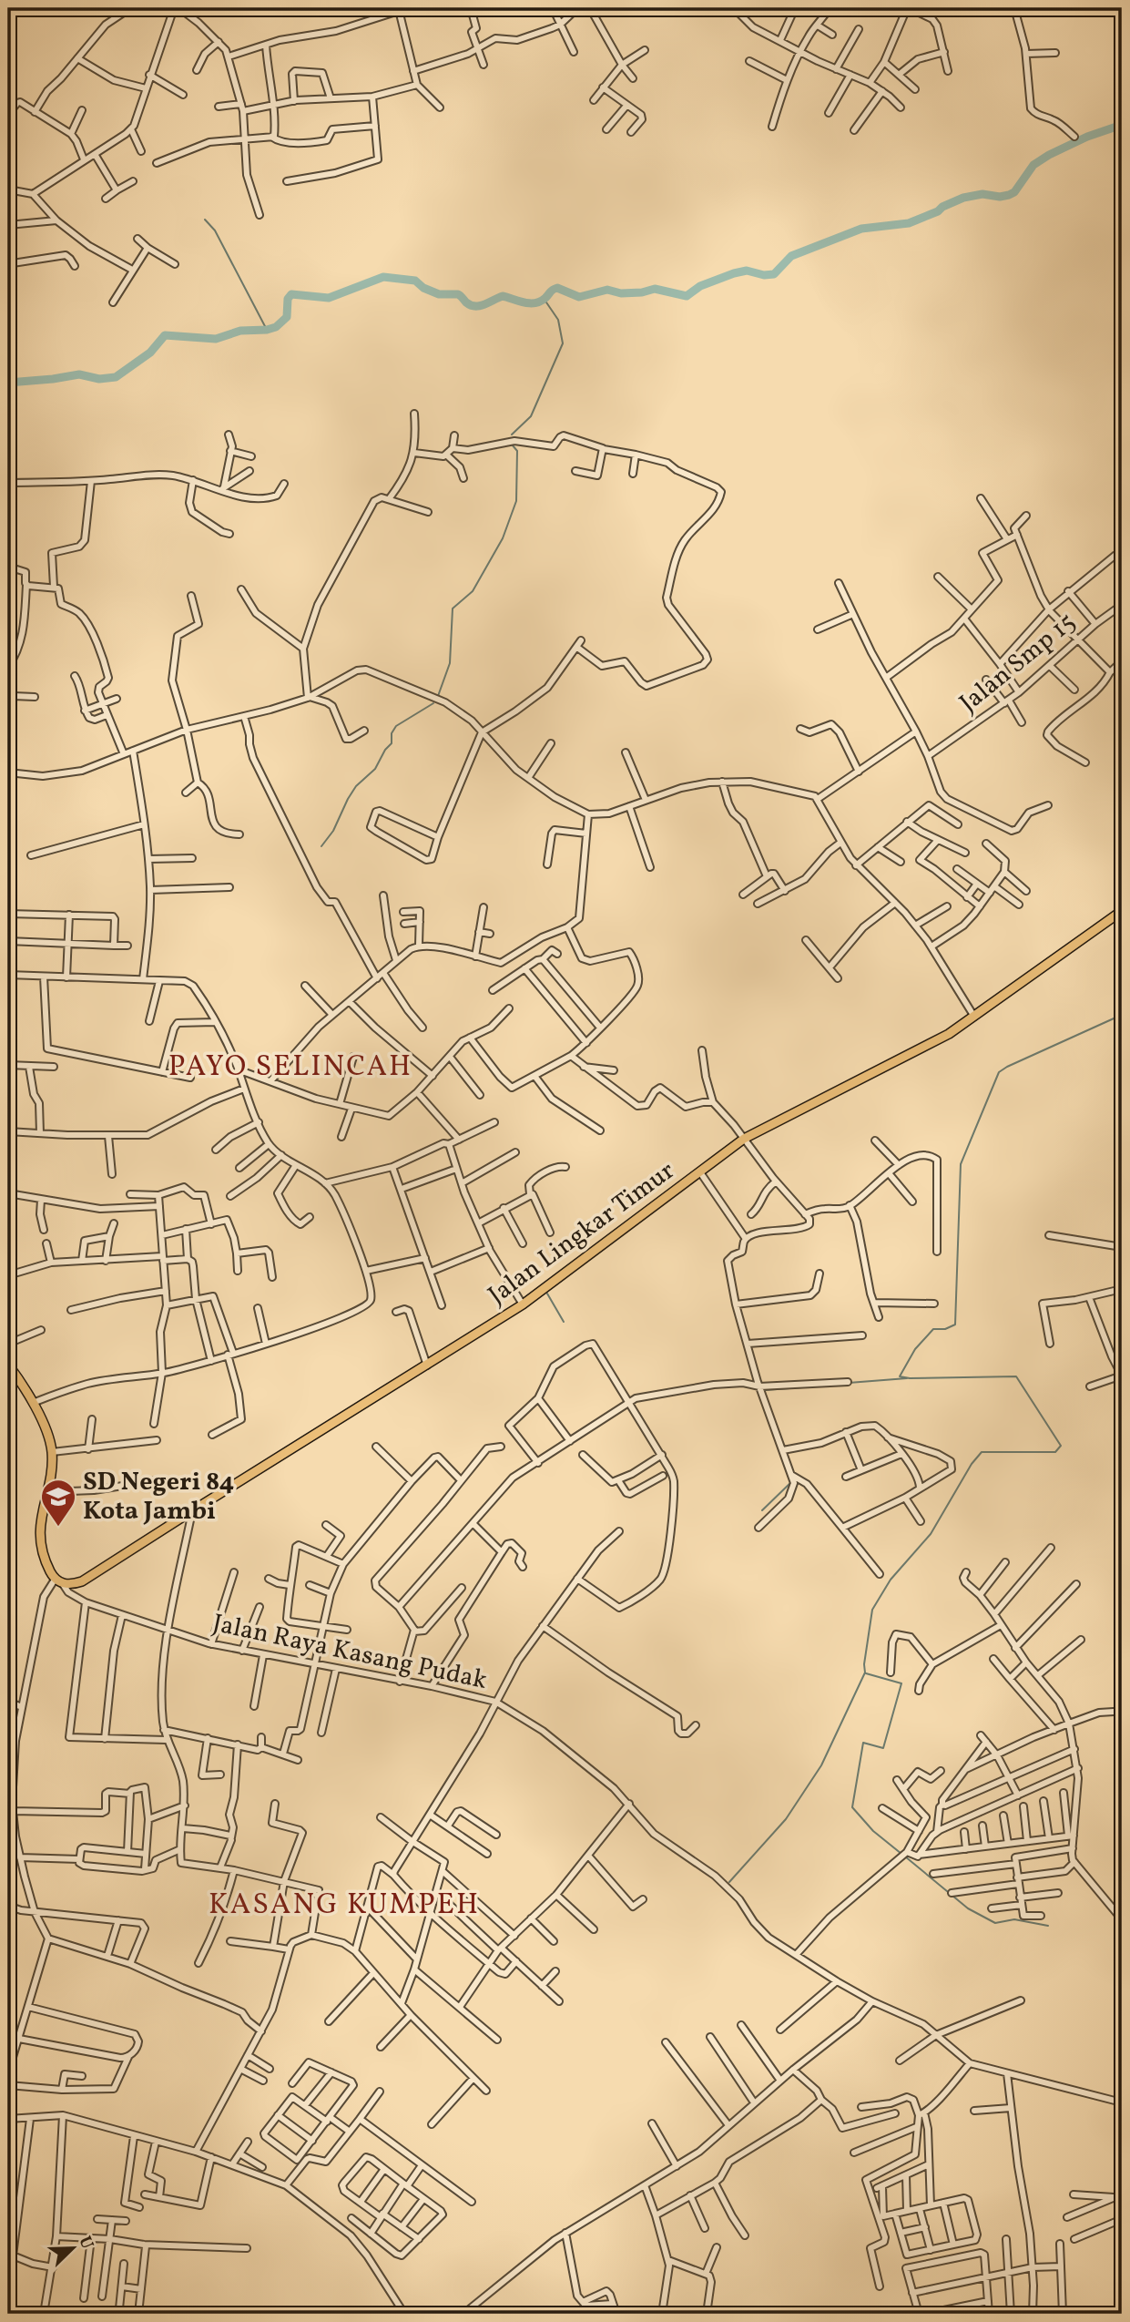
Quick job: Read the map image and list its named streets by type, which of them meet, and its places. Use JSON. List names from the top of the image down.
{
  "streets": {
    "highway": ["Jalan Lingkar Timur"],
    "street": ["Jalan Smp 15", "Jalan Raya Kasang Pudak"]
  },
  "crossings": [
    ["Jalan Lingkar Timur", "Jalan Raya Kasang Pudak"]
  ],
  "districts": ["PAYO SELINCAH", "KASANG KUMPEH"],
  "places": {
    "school or university": ["SD Negeri 84 Kota Jambi"]
  },
  "north": "top right"
}
